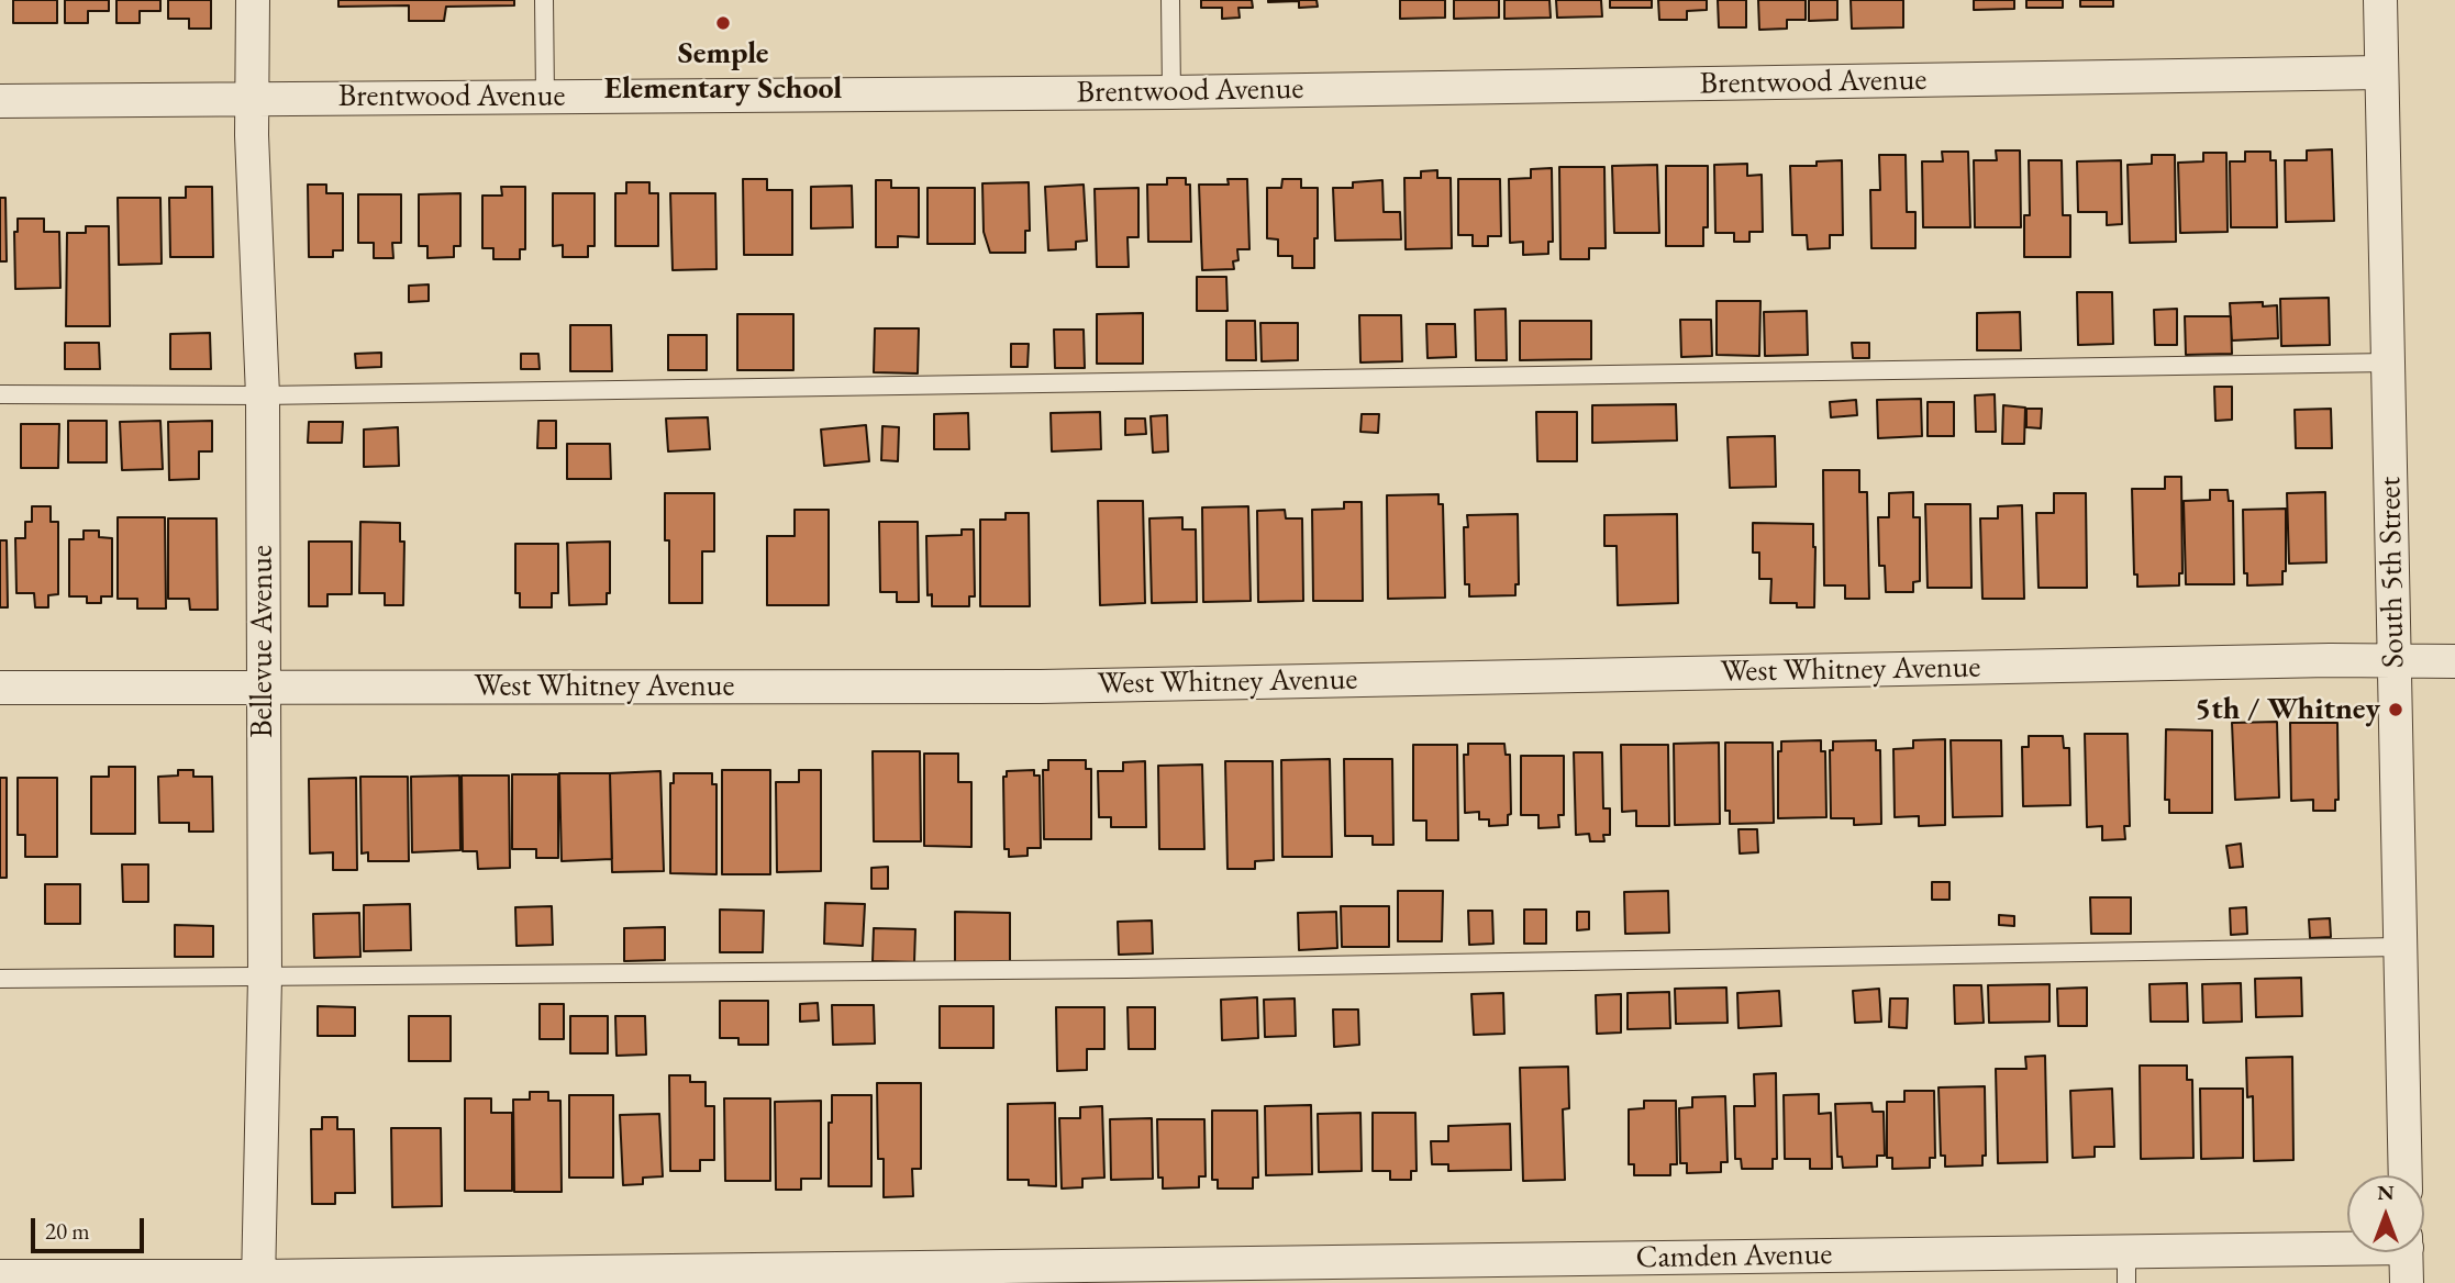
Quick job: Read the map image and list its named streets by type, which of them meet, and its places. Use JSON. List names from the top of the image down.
{
  "streets": {
    "street": [
      "Brentwood Avenue",
      "South 5th Street",
      "Bellevue Avenue",
      "West Whitney Avenue",
      "Camden Avenue"
    ]
  },
  "crossings": [
    ["Brentwood Avenue", "South 5th Street"],
    ["Brentwood Avenue", "Bellevue Avenue"],
    ["South 5th Street", "West Whitney Avenue"],
    ["Bellevue Avenue", "West Whitney Avenue"],
    ["Bellevue Avenue", "Camden Avenue"]
  ],
  "places": ["Semple Elementary School", "5th / Whitney"],
  "scale_bar": "20 m",
  "north": "top"
}
